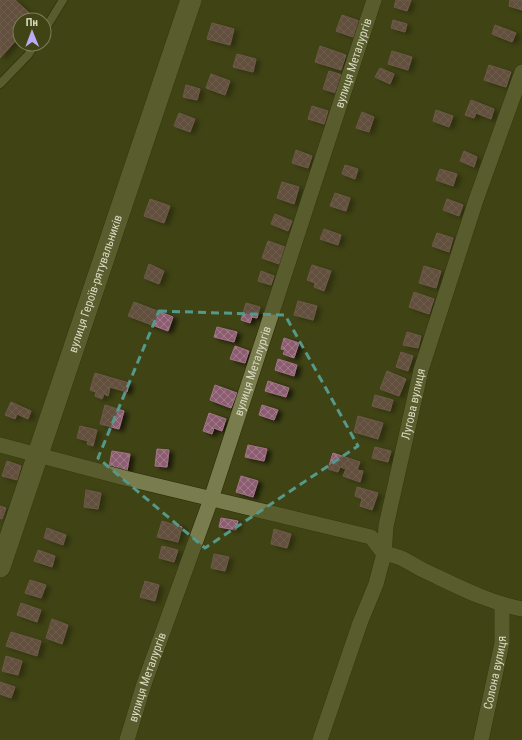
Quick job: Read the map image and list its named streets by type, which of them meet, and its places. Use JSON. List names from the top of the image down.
{
  "streets": {
    "street": [
      "вулиця Металургів",
      "вулиця Героїв-рятувальників",
      "Лугова вулиця",
      "Солона вулиця"
    ]
  },
  "north": "top"
}
